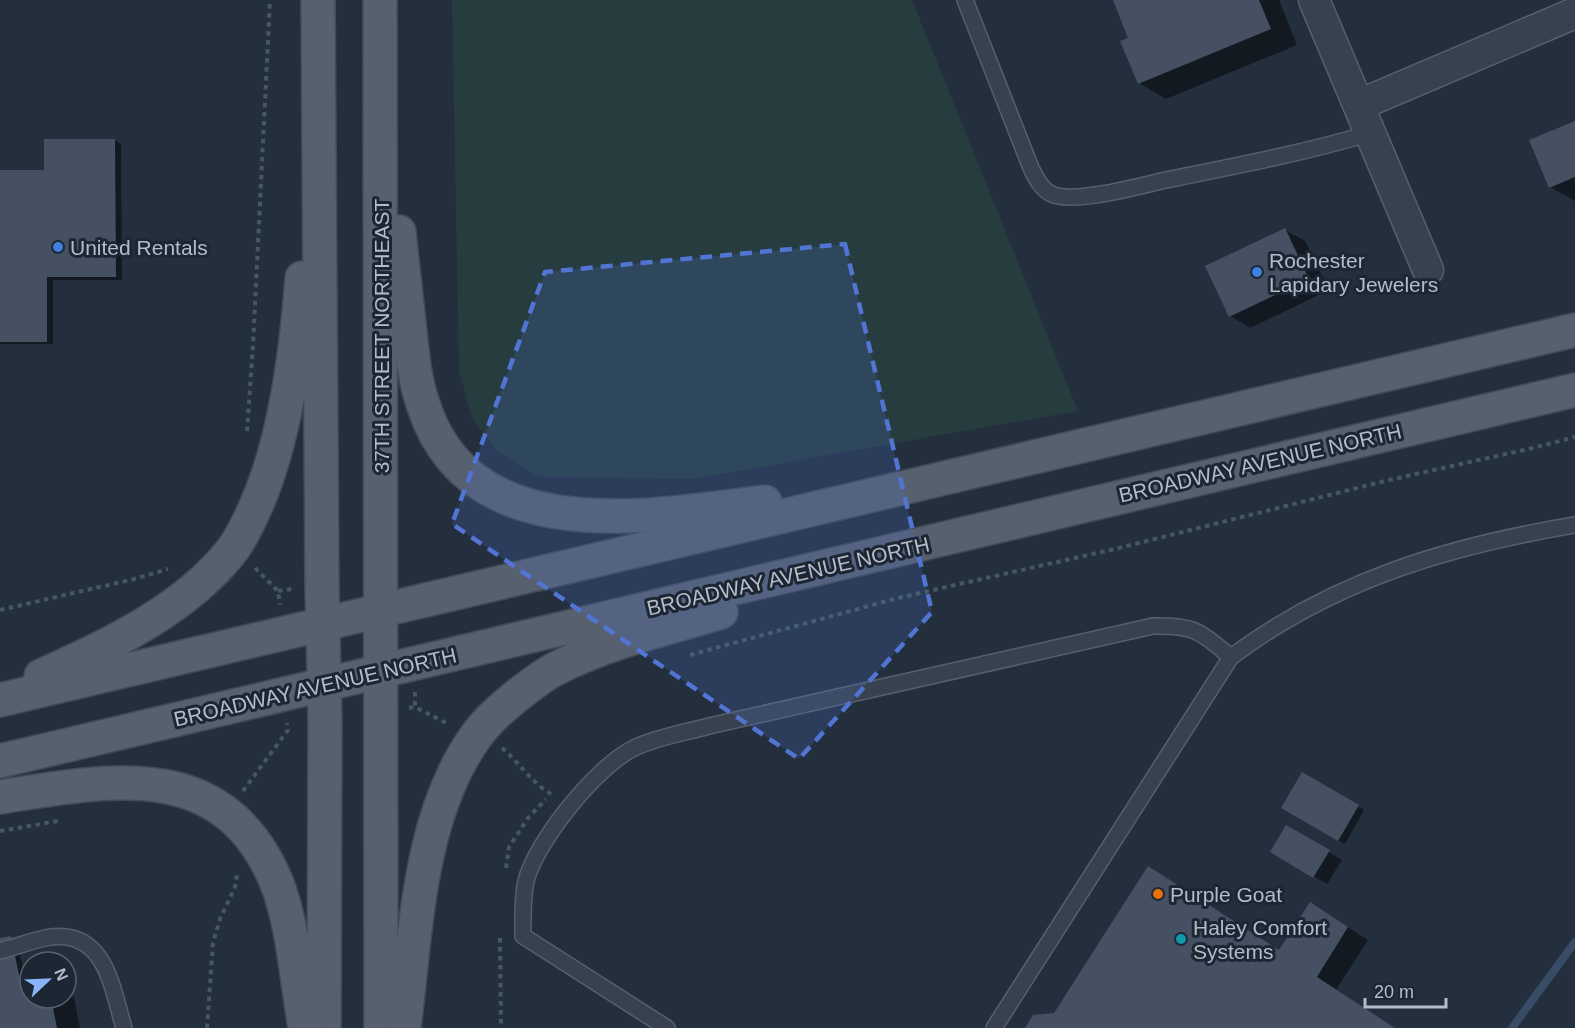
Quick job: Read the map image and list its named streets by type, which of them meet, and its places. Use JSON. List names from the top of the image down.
{
  "streets": {
    "main road": ["37TH STREET NORTHEAST", "BROADWAY AVENUE NORTH"]
  },
  "crossings": [
    ["37TH STREET NORTHEAST", "BROADWAY AVENUE NORTH"]
  ],
  "places": [
    "United Rentals",
    "Rochester Lapidary Jewelers",
    "Purple Goat",
    "Haley Comfort Systems"
  ],
  "scale_bar": "20 m",
  "north": "top right"
}
